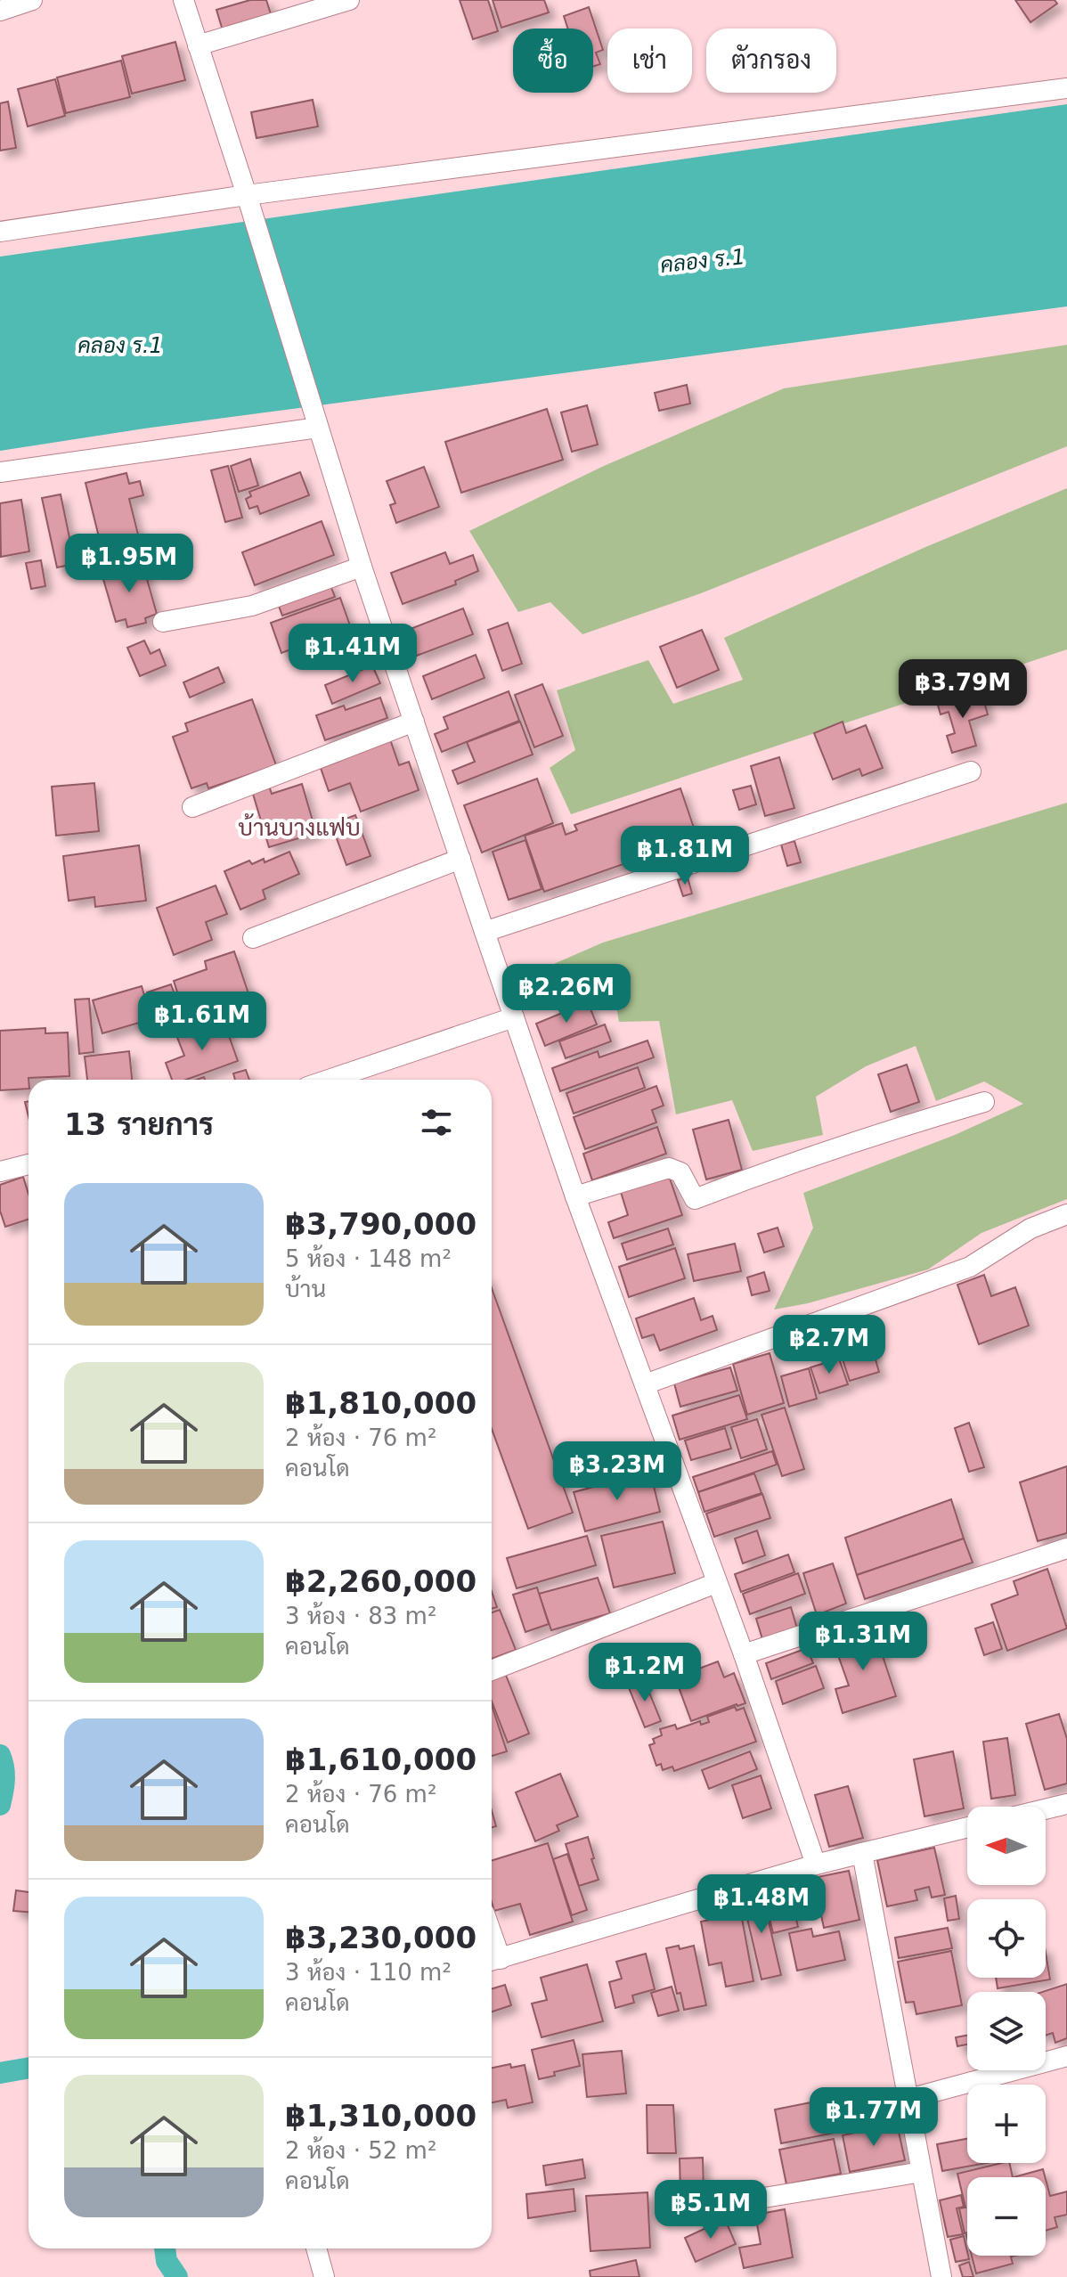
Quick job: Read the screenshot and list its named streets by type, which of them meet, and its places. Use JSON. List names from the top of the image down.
{
  "districts": ["บ้านบางแฟบ"],
  "water": ["คลอง ร.1"],
  "north": "left",
  "page": {
    "chip": ["ซื้อ", "เช่า", "ตัวกรอง"],
    "price": [
      "฿1.95M",
      "฿1.41M",
      "฿3.79M",
      "฿1.81M",
      "฿2.26M",
      "฿1.61M",
      "฿2.7M",
      "฿3.23M",
      "฿1.31M",
      "฿1.2M",
      "฿1.48M",
      "฿1.77M",
      "฿5.1M"
    ],
    "heading": "13 รายการ",
    "list": [
      {
        "name": "฿3,790,000",
        "note": "5 ห้อง · 148 m² · บ้าน"
      },
      {
        "name": "฿1,810,000",
        "note": "2 ห้อง · 76 m² · คอนโด"
      },
      {
        "name": "฿2,260,000",
        "note": "3 ห้อง · 83 m² · คอนโด"
      },
      {
        "name": "฿1,610,000",
        "note": "2 ห้อง · 76 m² · คอนโด"
      },
      {
        "name": "฿3,230,000",
        "note": "3 ห้อง · 110 m² · คอนโด"
      },
      {
        "name": "฿1,310,000",
        "note": "2 ห้อง · 52 m² · คอนโด"
      }
    ],
    "map_buttons": ["+", "−"]
  }
}
